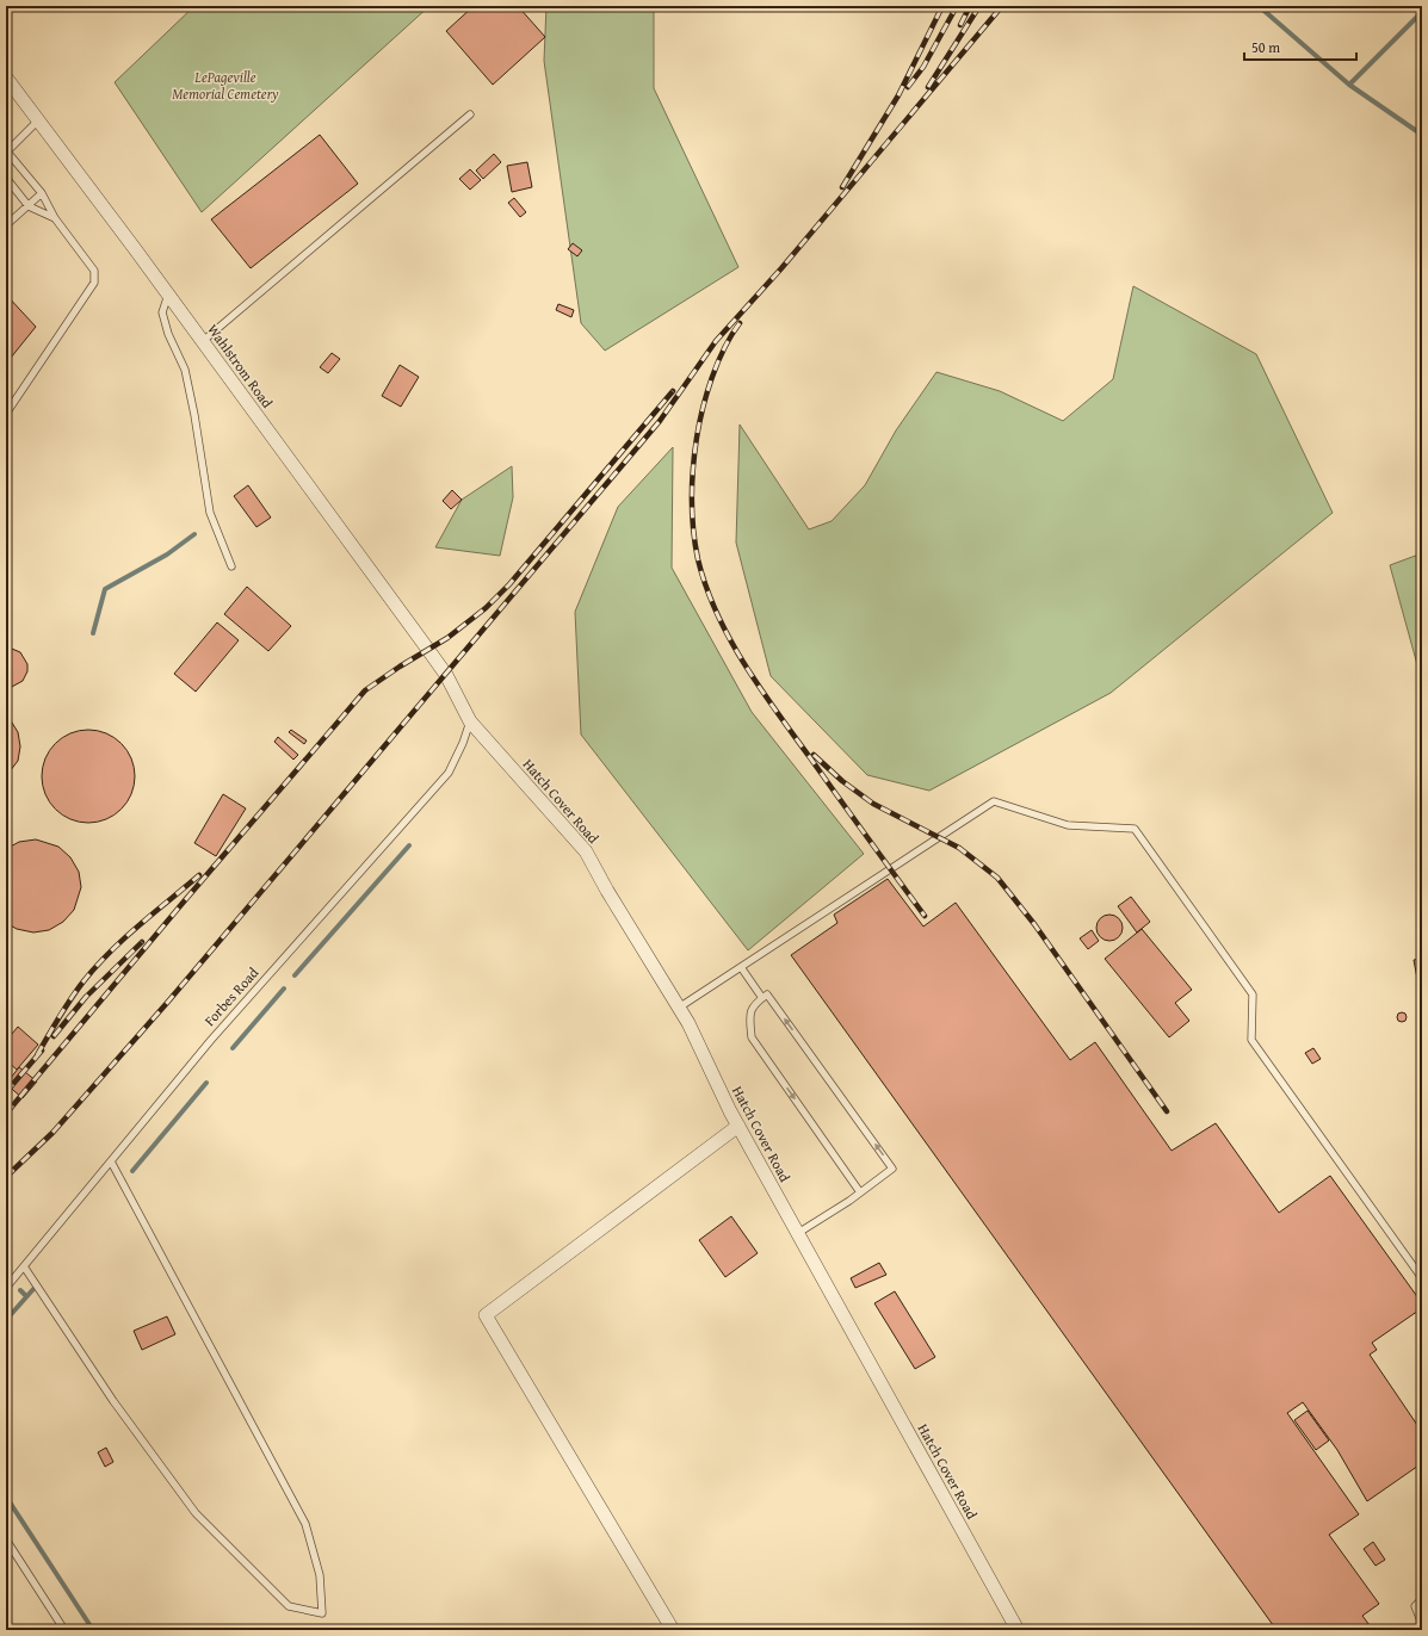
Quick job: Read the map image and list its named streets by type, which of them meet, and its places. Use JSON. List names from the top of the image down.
{
  "streets": {
    "street": ["Wahlstrom Road", "Hatch Cover Road"],
    "lane": ["Forbes Road"]
  },
  "crossings": [
    ["Wahlstrom Road", "Hatch Cover Road"],
    ["Hatch Cover Road", "Forbes Road"]
  ],
  "parks": ["LePageville Memorial Cemetery"],
  "scale_bar": "50 m"
}
